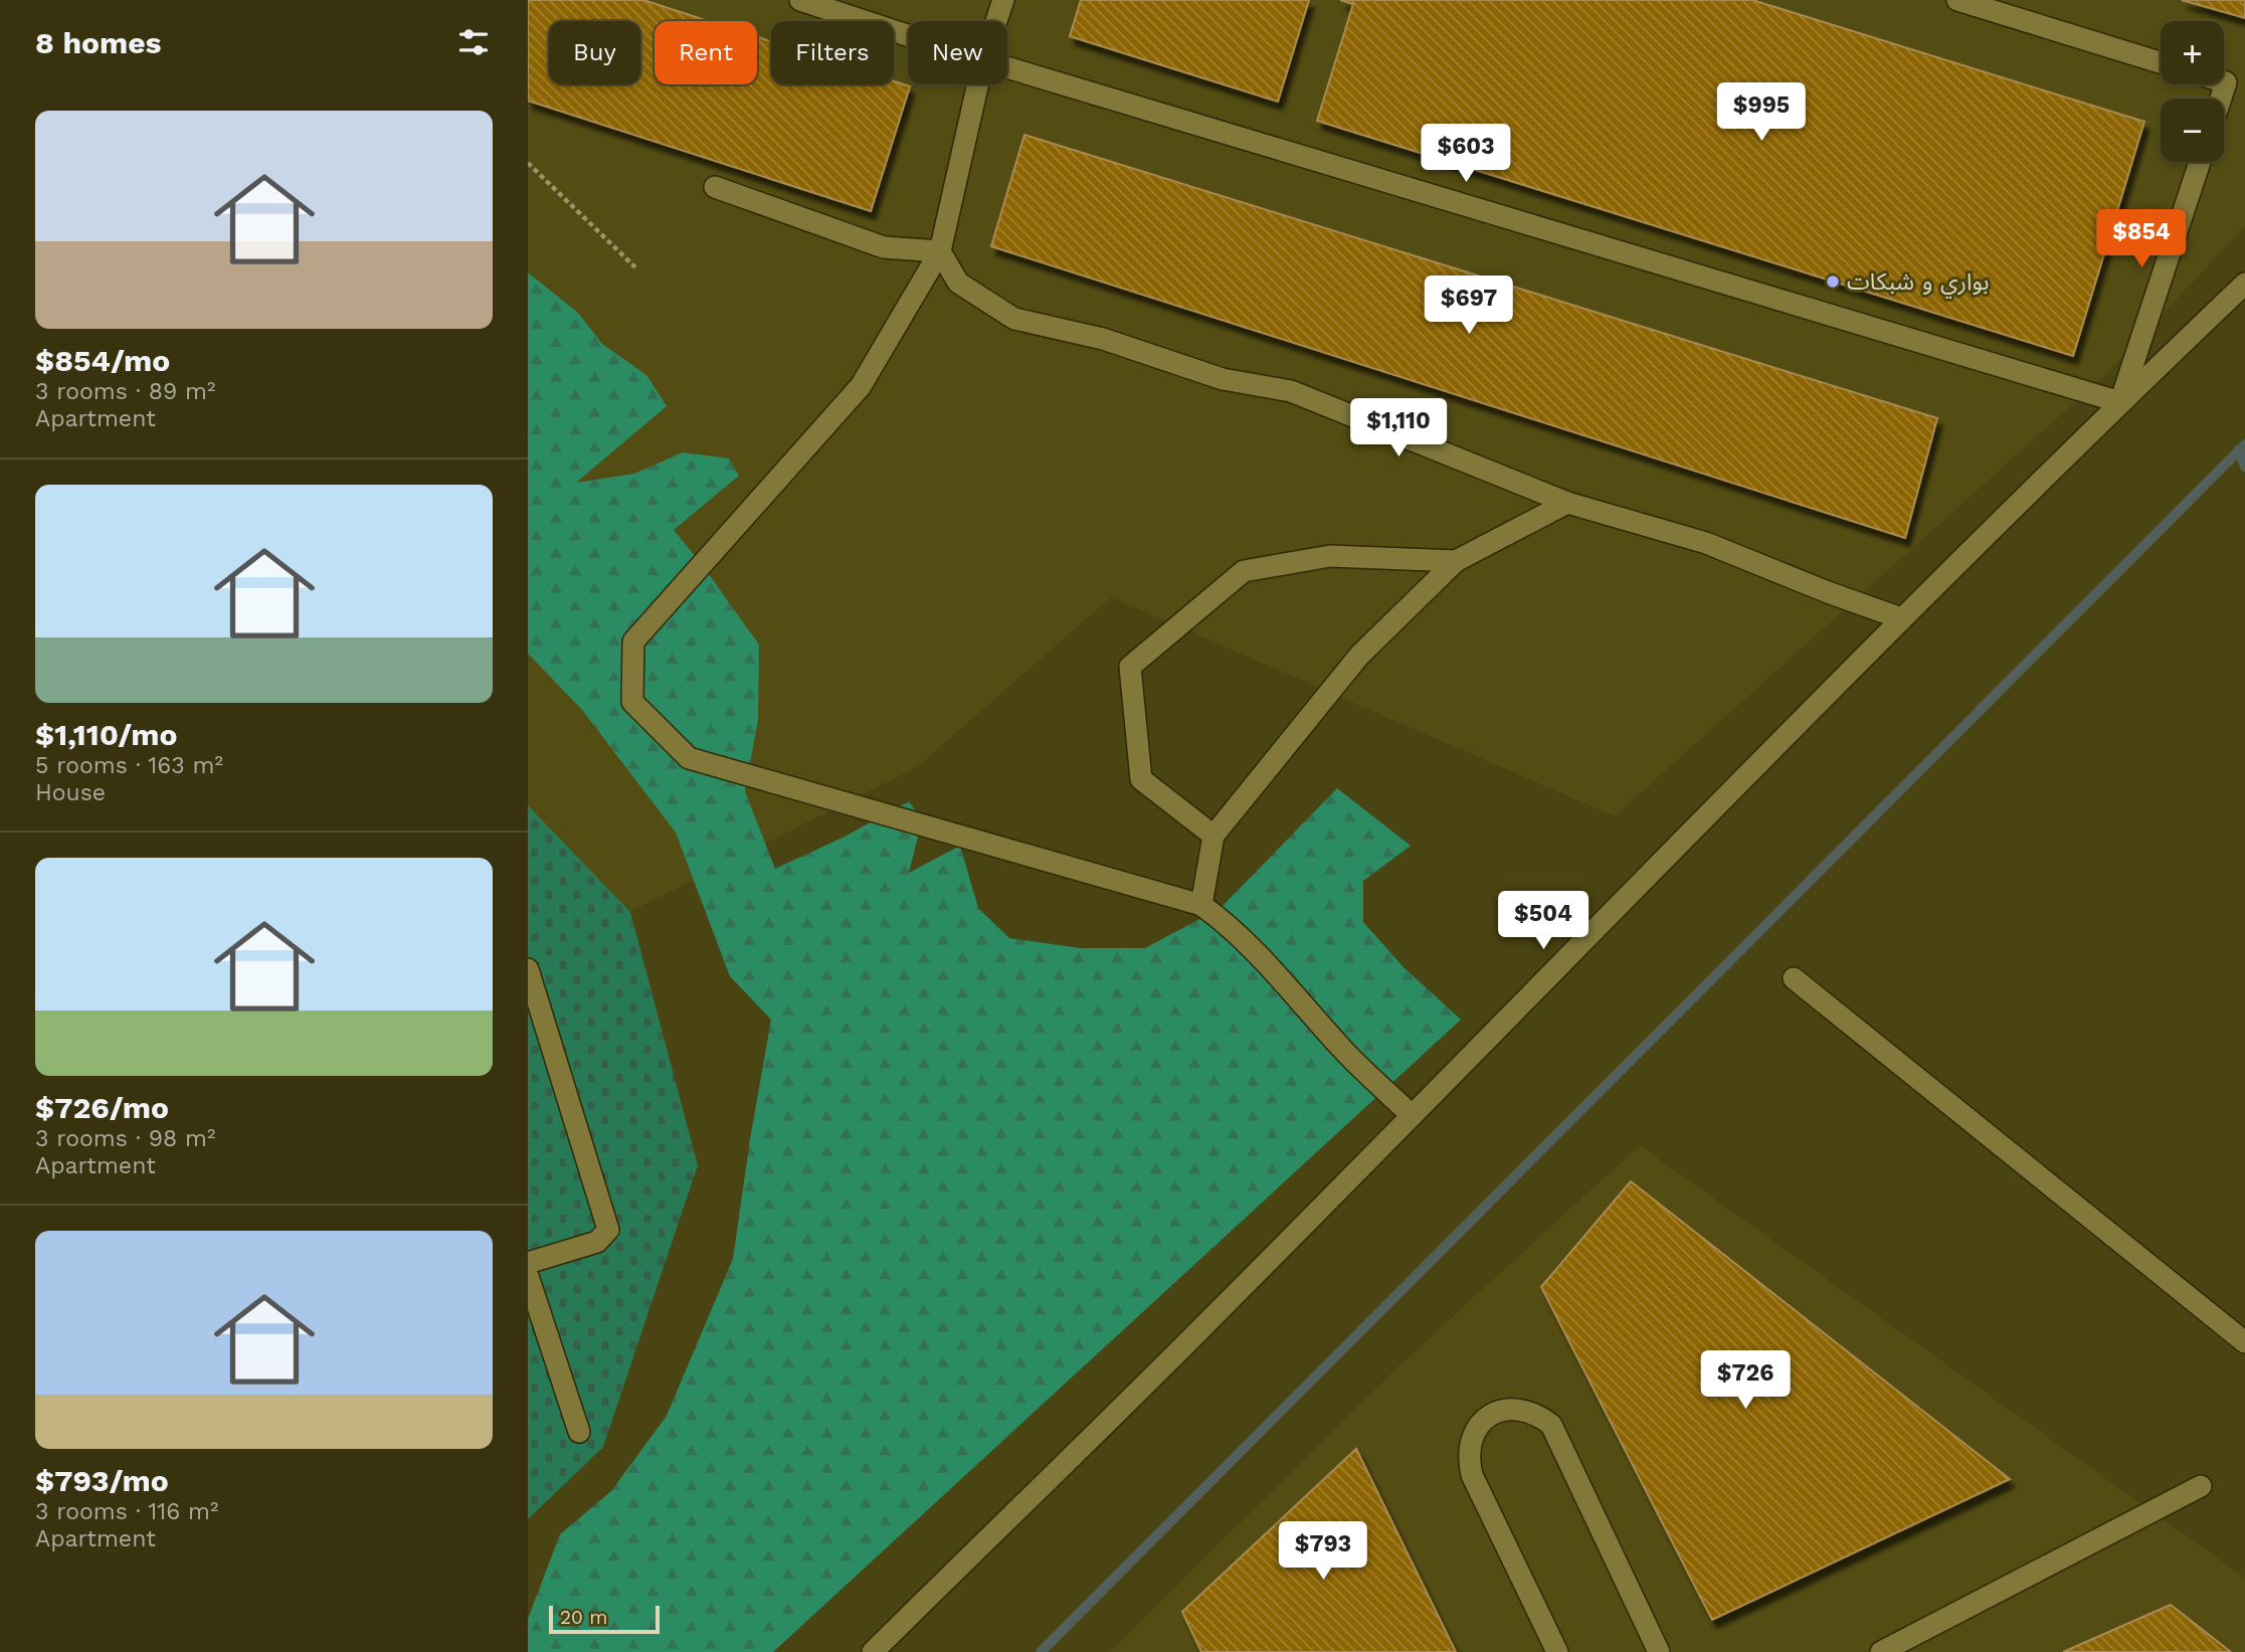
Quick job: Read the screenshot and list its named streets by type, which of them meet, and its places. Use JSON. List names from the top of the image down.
{
  "places": ["بواري و شبكات"],
  "scale_bar": "20 m",
  "page": {
    "heading": "8 homes",
    "map_buttons": ["+", "−"],
    "chip": [
      "Buy",
      "Rent",
      "Filters",
      "New"
    ],
    "price": [
      "$995",
      "$603",
      "$854",
      "$697",
      "$1,110",
      "$504",
      "$726",
      "$793"
    ],
    "list": [
      {
        "name": "$854/mo",
        "note": "3 rooms · 89 m² · Apartment"
      },
      {
        "name": "$1,110/mo",
        "note": "5 rooms · 163 m² · House"
      },
      {
        "name": "$726/mo",
        "note": "3 rooms · 98 m² · Apartment"
      },
      {
        "name": "$793/mo",
        "note": "3 rooms · 116 m² · Apartment"
      }
    ],
    "scale": "20 m"
  }
}
